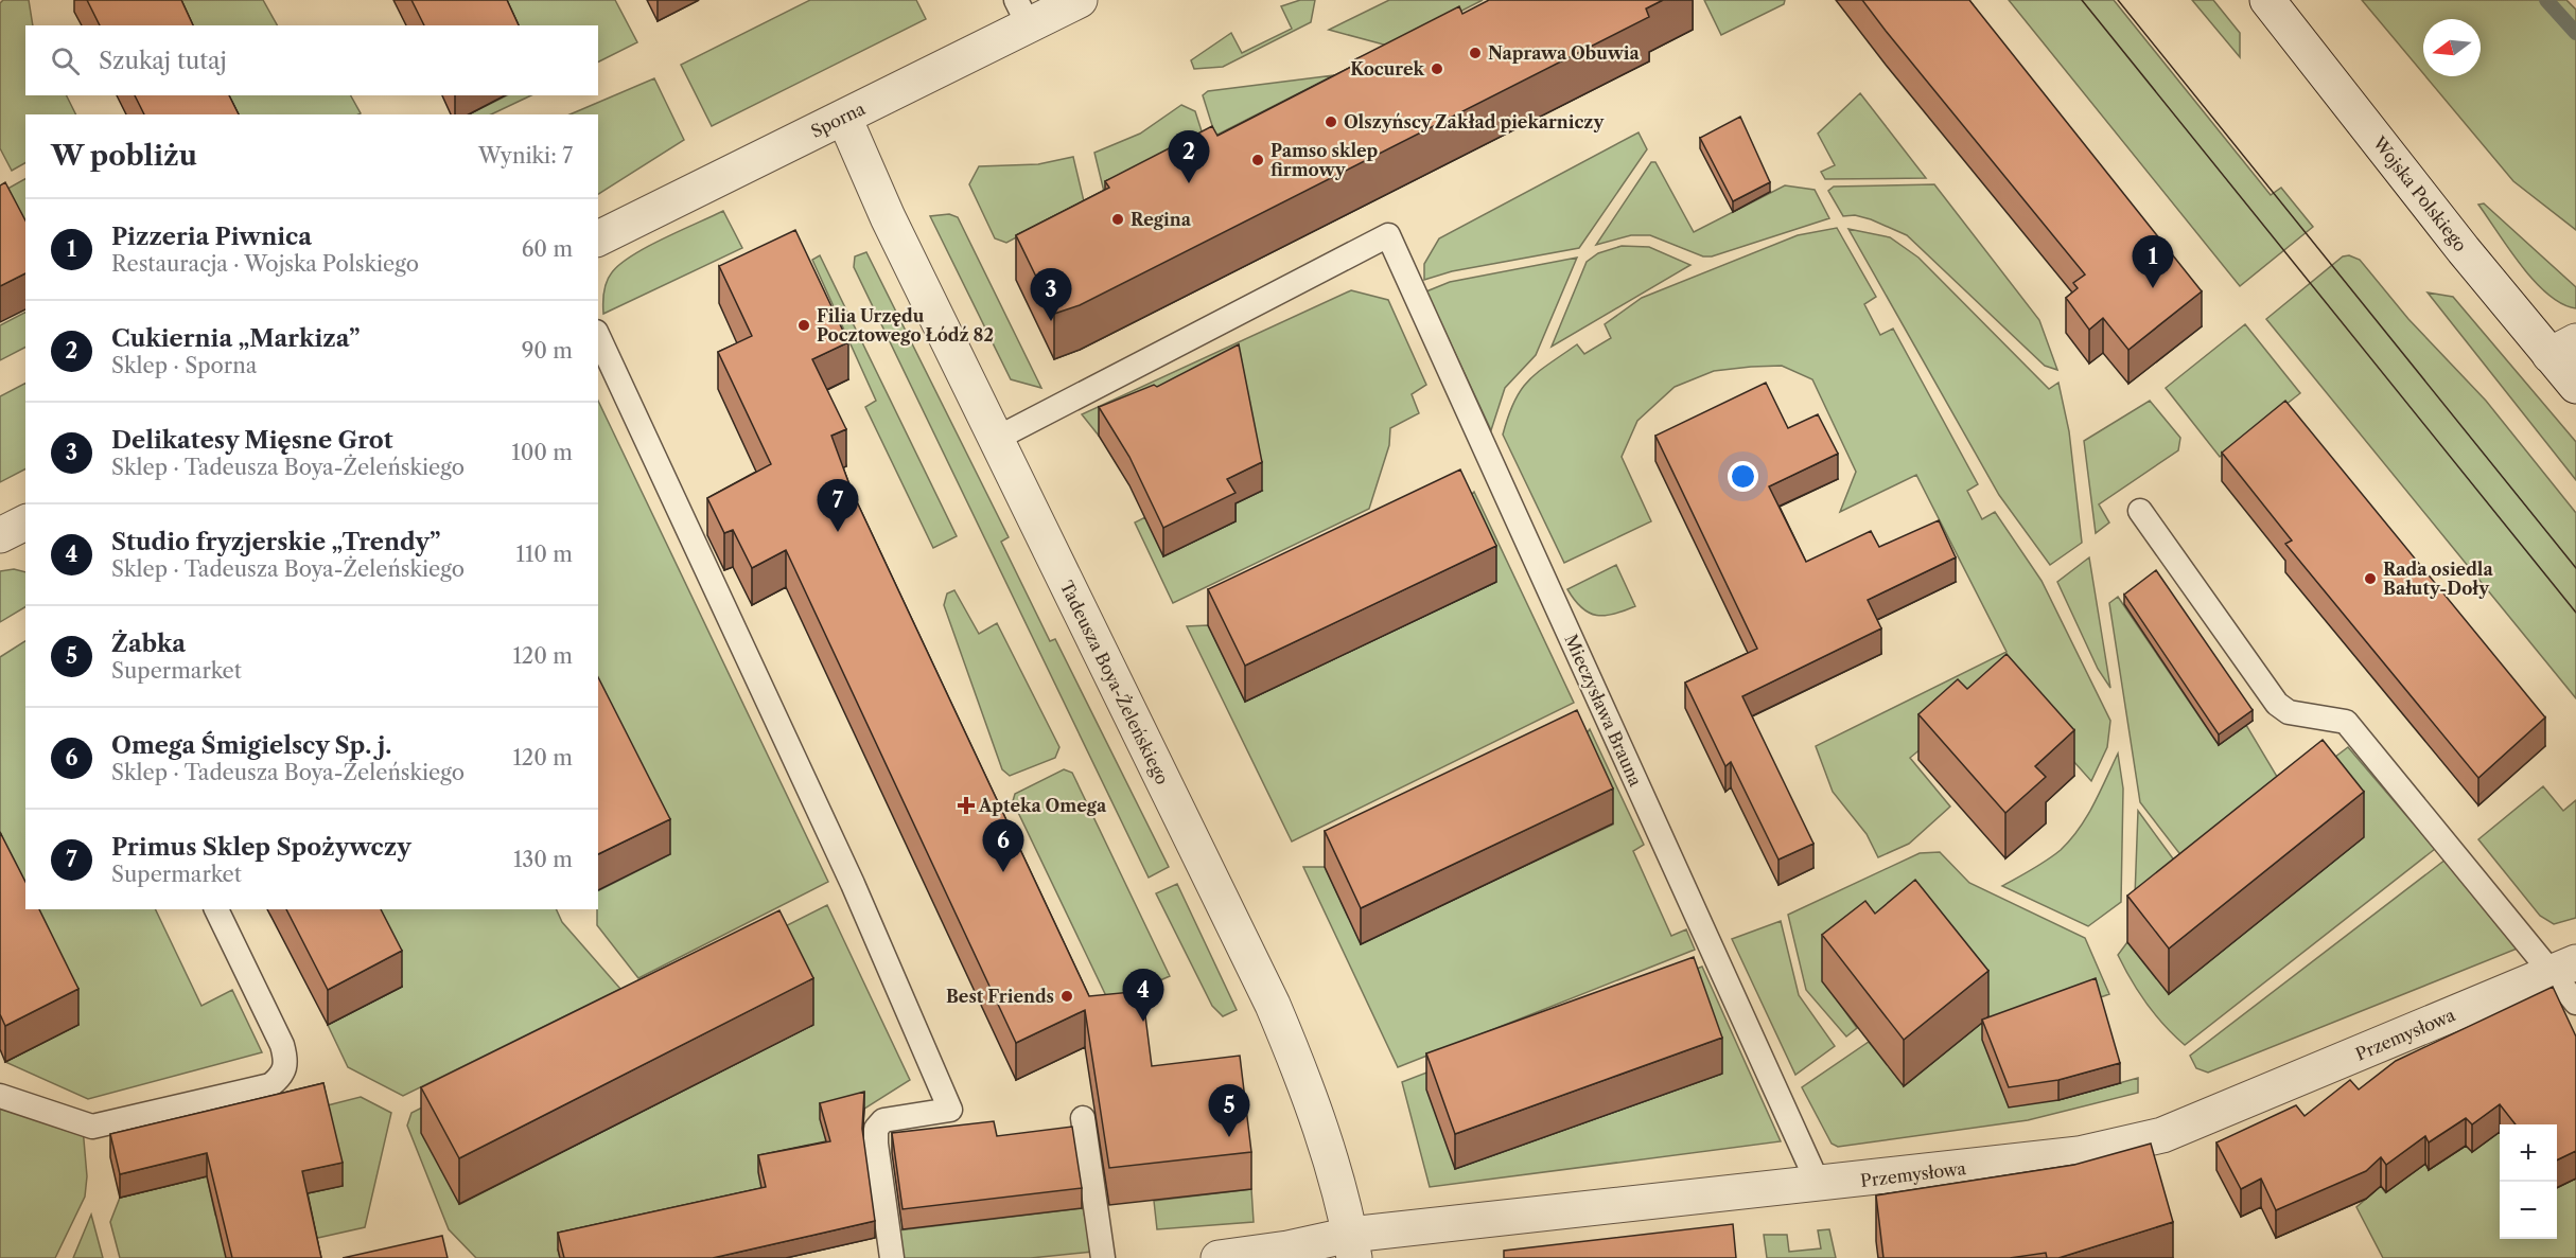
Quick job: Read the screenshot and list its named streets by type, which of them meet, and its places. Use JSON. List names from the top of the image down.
{
  "streets": {
    "street": [
      "Sporna",
      "Wojska Polskiego",
      "Tadeusza Boya-Żeleńskiego",
      "Przemysłowa"
    ],
    "lane": ["Mieczysława Brauna"]
  },
  "crossings": [
    ["Sporna", "Tadeusza Boya-Żeleńskiego"],
    ["Tadeusza Boya-Żeleńskiego", "Mieczysława Brauna"],
    ["Tadeusza Boya-Żeleńskiego", "Przemysłowa"],
    ["Mieczysława Brauna", "Przemysłowa"]
  ],
  "places": {
    "other": [
      "Naprawa Obuwia",
      "Kocurek",
      "Olszyńscy Zakład piekarniczy",
      "Pamso sklep firmowy",
      "Regina",
      "Filia Urzędu Pocztowego Łódź 82",
      "Rada osiedla Bałuty-Doły",
      "Best Friends"
    ],
    "health": ["Apteka Omega"]
  },
  "north": "left",
  "page": {
    "search": "Szukaj tutaj",
    "heading": ["W pobliżu", "Wyniki: 7"],
    "pins": [
      "2",
      "1",
      "3",
      "7",
      "6",
      "4",
      "5"
    ],
    "list": [
      {
        "mark": "1",
        "name": "Pizzeria Piwnica",
        "note": "Restauracja · Wojska Polskiego",
        "value": "60 m"
      },
      {
        "mark": "2",
        "name": "Cukiernia „Markiza”",
        "note": "Sklep · Sporna",
        "value": "90 m"
      },
      {
        "mark": "3",
        "name": "Delikatesy Mięsne Grot",
        "note": "Sklep · Tadeusza Boya-Żeleńskiego",
        "value": "100 m"
      },
      {
        "mark": "4",
        "name": "Studio fryzjerskie „Trendy”",
        "note": "Sklep · Tadeusza Boya-Żeleńskiego",
        "value": "110 m"
      },
      {
        "mark": "5",
        "name": "Żabka",
        "note": "Supermarket",
        "value": "120 m"
      },
      {
        "mark": "6",
        "name": "Omega Śmigielscy Sp. j.",
        "note": "Sklep · Tadeusza Boya-Żeleńskiego",
        "value": "120 m"
      },
      {
        "mark": "7",
        "name": "Primus Sklep Spożywczy",
        "note": "Supermarket",
        "value": "130 m"
      }
    ],
    "map_buttons": ["+", "−"]
  }
}
